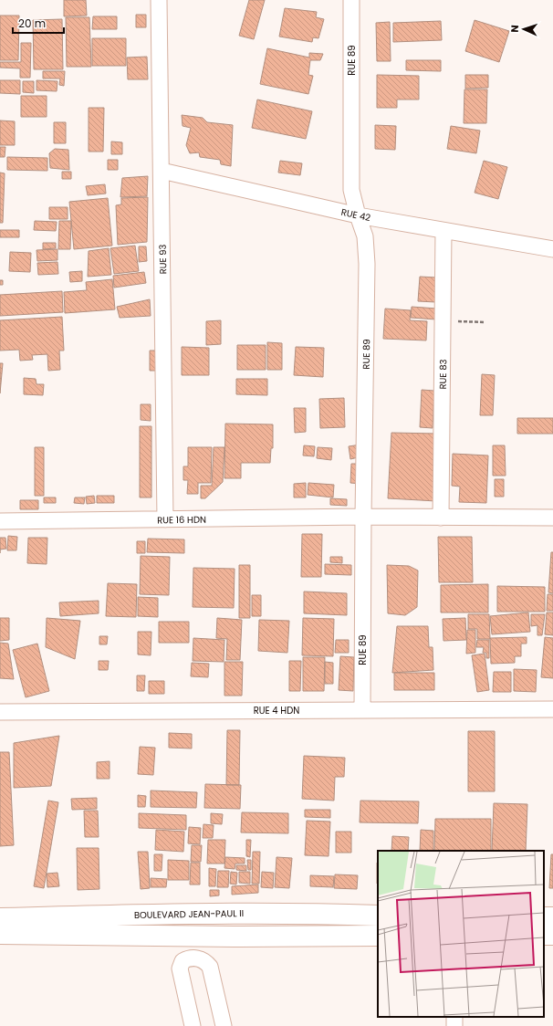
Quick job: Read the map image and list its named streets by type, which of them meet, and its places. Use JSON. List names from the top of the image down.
{
  "streets": {
    "main road": ["BOULEVARD JEAN-PAUL II"],
    "street": [
      "RUE 89",
      "RUE 42",
      "RUE 93",
      "RUE 83",
      "RUE 16 HDN",
      "RUE 4 HDN"
    ]
  },
  "crossings": [
    ["RUE 89", "RUE 42"],
    ["RUE 89", "RUE 16 HDN"],
    ["RUE 89", "RUE 4 HDN"],
    ["RUE 42", "RUE 93"],
    ["RUE 42", "RUE 83"],
    ["RUE 93", "RUE 16 HDN"],
    ["RUE 83", "RUE 16 HDN"]
  ],
  "scale_bar": "20 m",
  "north": "left"
}
